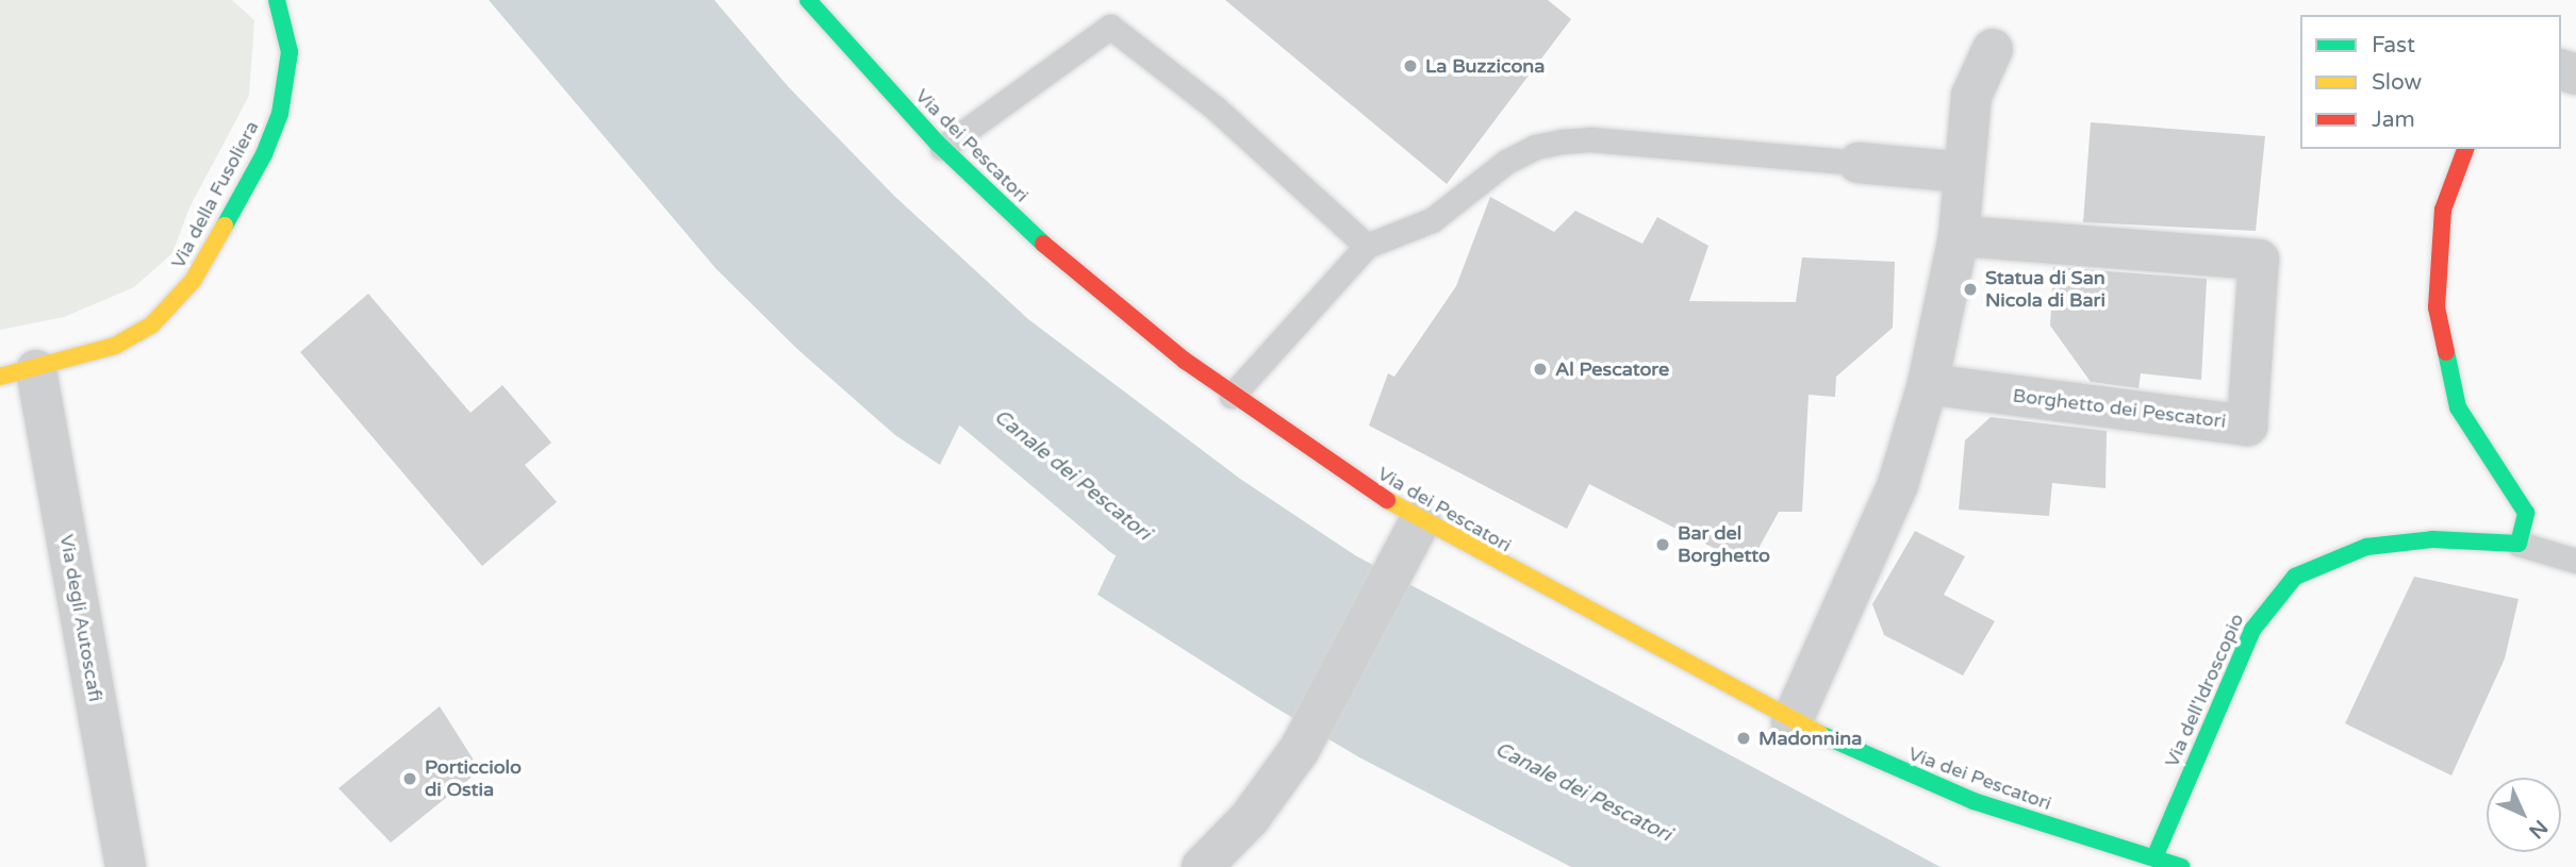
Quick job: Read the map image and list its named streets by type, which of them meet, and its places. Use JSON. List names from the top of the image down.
{
  "streets": {
    "street": [
      "Via dei Pescatori",
      "Via della Fusoliera",
      "Borghetto dei Pescatori",
      "Via degli Autoscafi",
      "Via dell'Idroscopio"
    ]
  },
  "crossings": [
    ["Via dei Pescatori", "Via dell'Idroscopio"],
    ["Via della Fusoliera", "Via degli Autoscafi"]
  ],
  "water": ["Canale dei Pescatori"],
  "places": [
    "La Buzzicona",
    "Statua di San Nicola di Bari",
    "Al Pescatore",
    "Bar del Borghetto",
    "Madonnina",
    "Porticciolo di Ostia"
  ],
  "legend": ["Fast", "Slow", "Jam"],
  "north": "bottom right"
}
